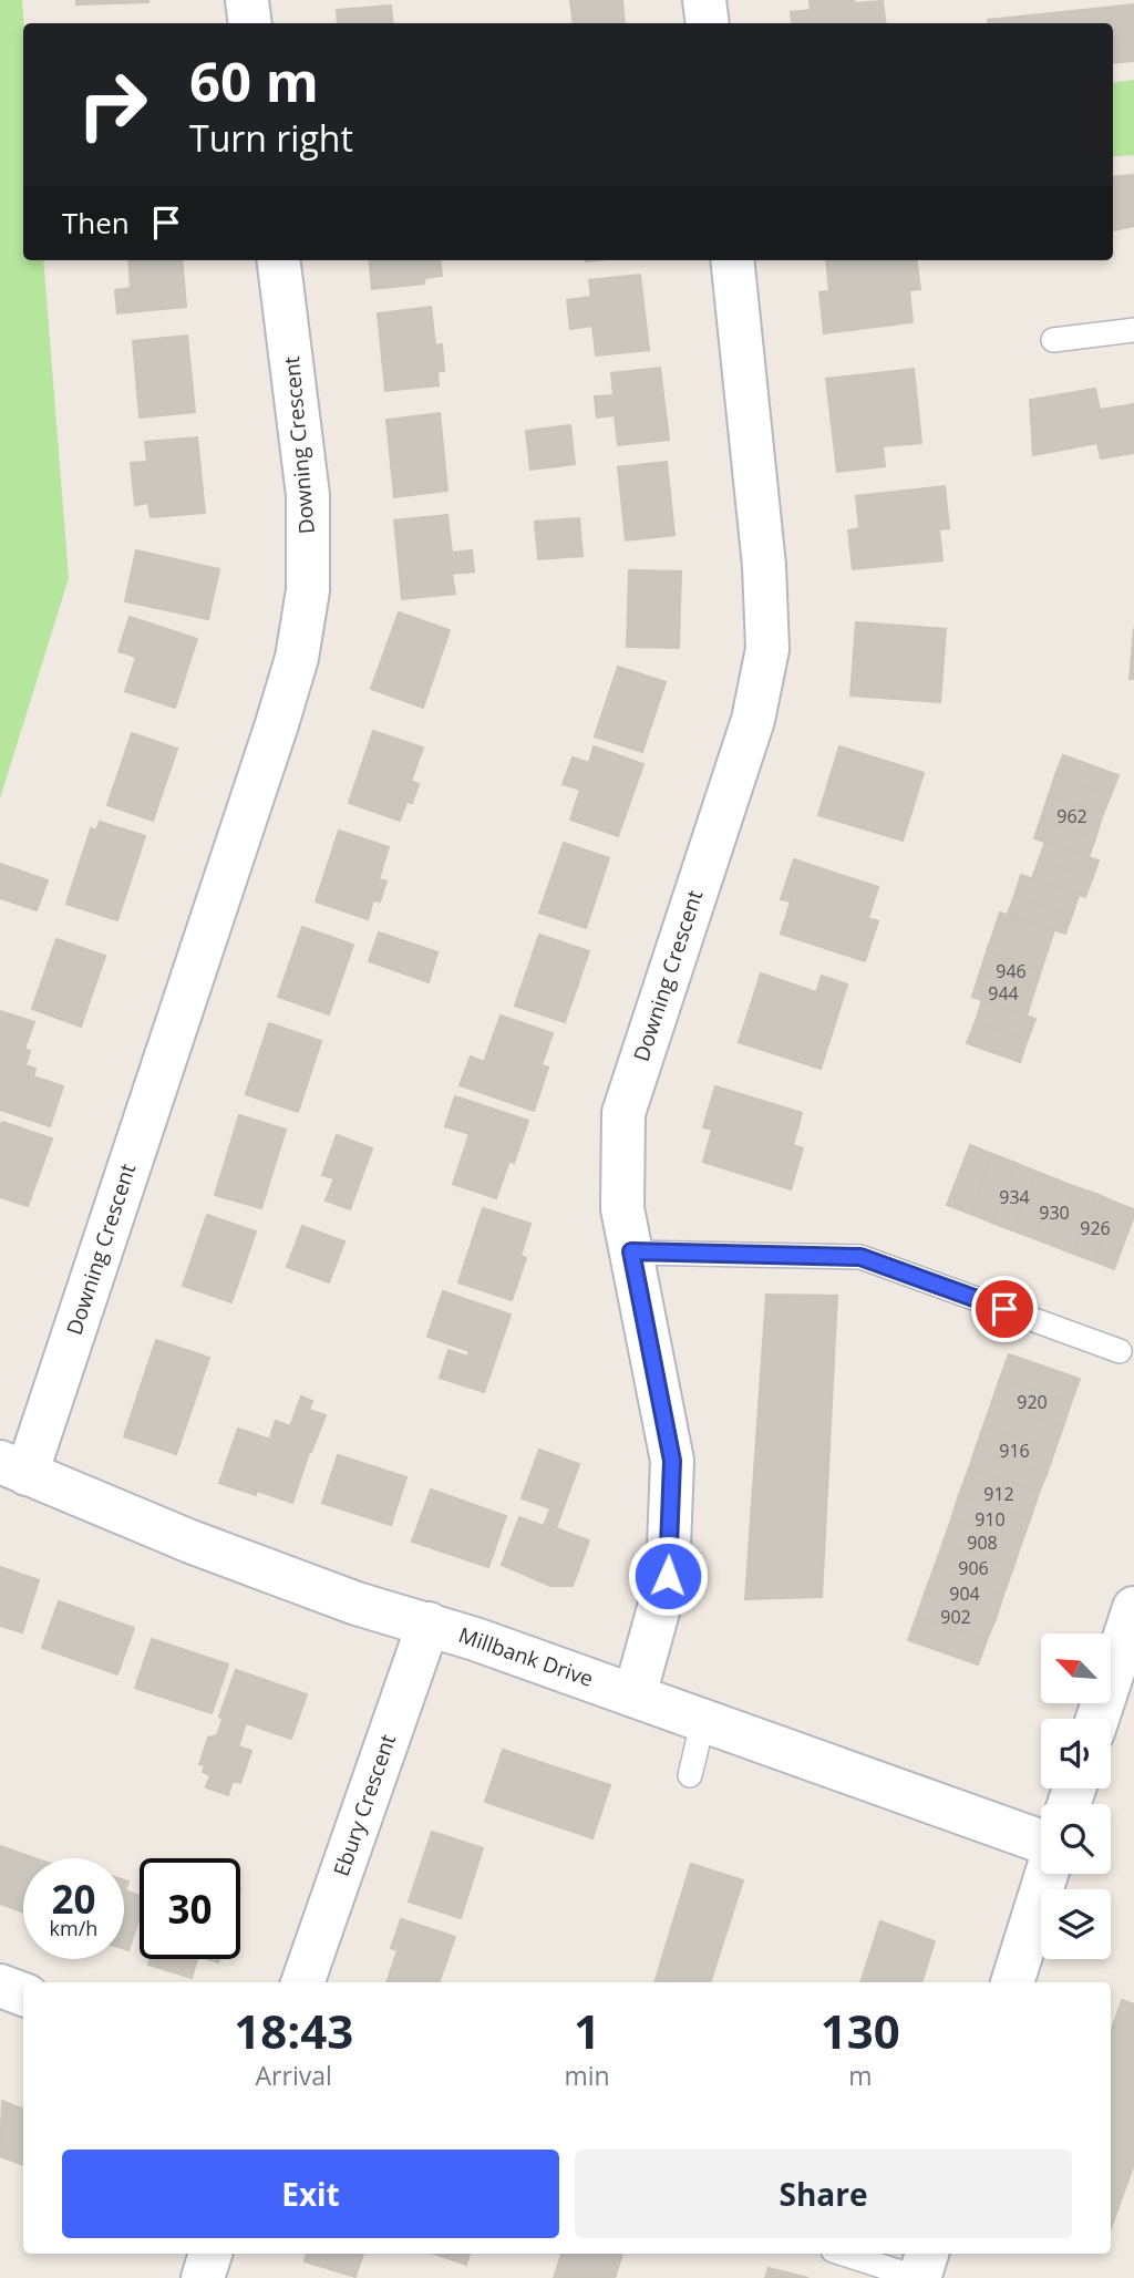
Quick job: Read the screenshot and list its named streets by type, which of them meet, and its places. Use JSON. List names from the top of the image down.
{
  "streets": {
    "street": ["Downing Crescent", "Millbank Drive", "Ebury Crescent"]
  },
  "crossings": [
    ["Downing Crescent", "Millbank Drive"],
    ["Millbank Drive", "Ebury Crescent"]
  ],
  "house_numbers": [
    "962",
    "946",
    "944",
    "934",
    "930",
    "926",
    "920",
    "916",
    "912",
    "910",
    "908",
    "906",
    "904",
    "902"
  ],
  "north": "top left",
  "page": {
    "turn": ["60 m", "Turn right"],
    "then": "Then",
    "speed": "20 km/h",
    "limit": "30",
    "eta": [
      "18:43",
      "Arrival",
      "1",
      "min",
      "130",
      "m"
    ],
    "buttons": ["Exit", "Share"]
  }
}
